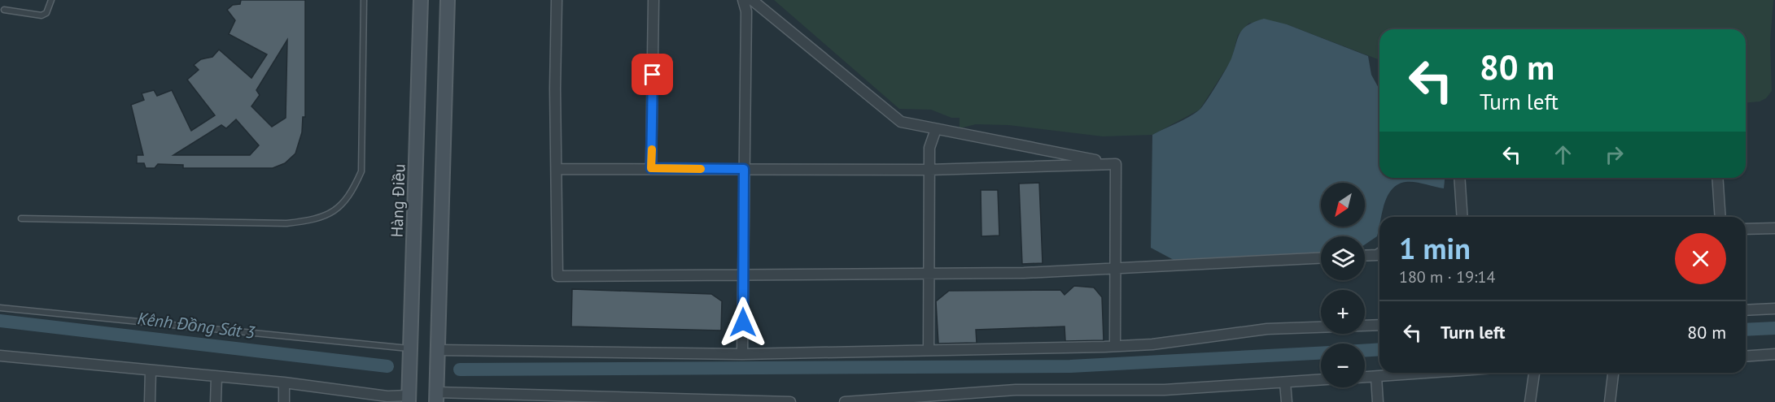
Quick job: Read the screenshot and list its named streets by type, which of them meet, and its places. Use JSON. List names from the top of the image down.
{
  "streets": {
    "main road": ["Hàng Điều"]
  },
  "water": ["Kênh Đồng Sát 3"],
  "north": "bottom left",
  "page": {
    "turn": ["80 m", "Turn left"],
    "map_buttons": ["+", "−"],
    "heading": ["1 min", "180 m · 19:14"],
    "list": [
      {
        "name": "Turn left",
        "value": "80 m"
      }
    ]
  }
}
